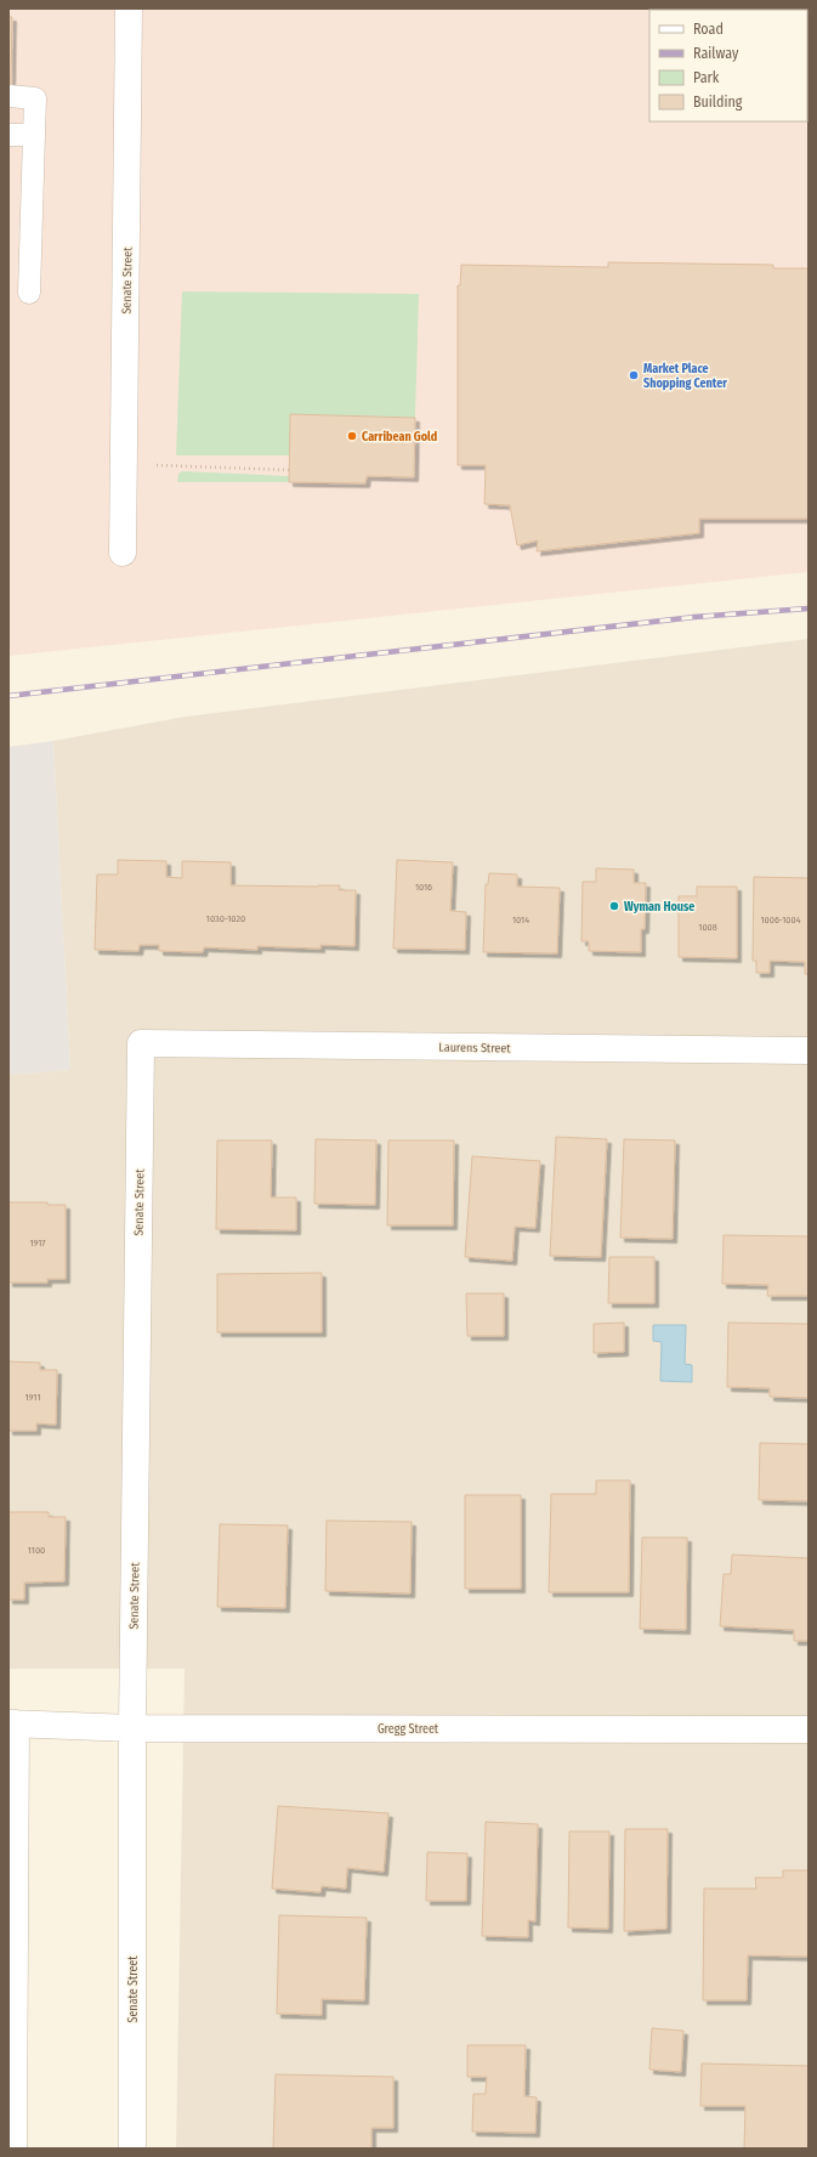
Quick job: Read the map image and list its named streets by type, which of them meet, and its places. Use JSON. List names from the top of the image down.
{
  "streets": {
    "street": ["Senate Street", "Laurens Street", "Gregg Street"]
  },
  "crossings": [
    ["Senate Street", "Laurens Street"],
    ["Senate Street", "Gregg Street"]
  ],
  "places": ["Market Place Shopping Center", "Carribean Gold", "Wyman House"],
  "house_numbers": [
    "1016",
    "1030-1020",
    "1014",
    "1006-1004",
    "1008",
    "1917",
    "1911",
    "1100"
  ],
  "legend": [
    "Road",
    "Railway",
    "Park",
    "Building"
  ]
}
